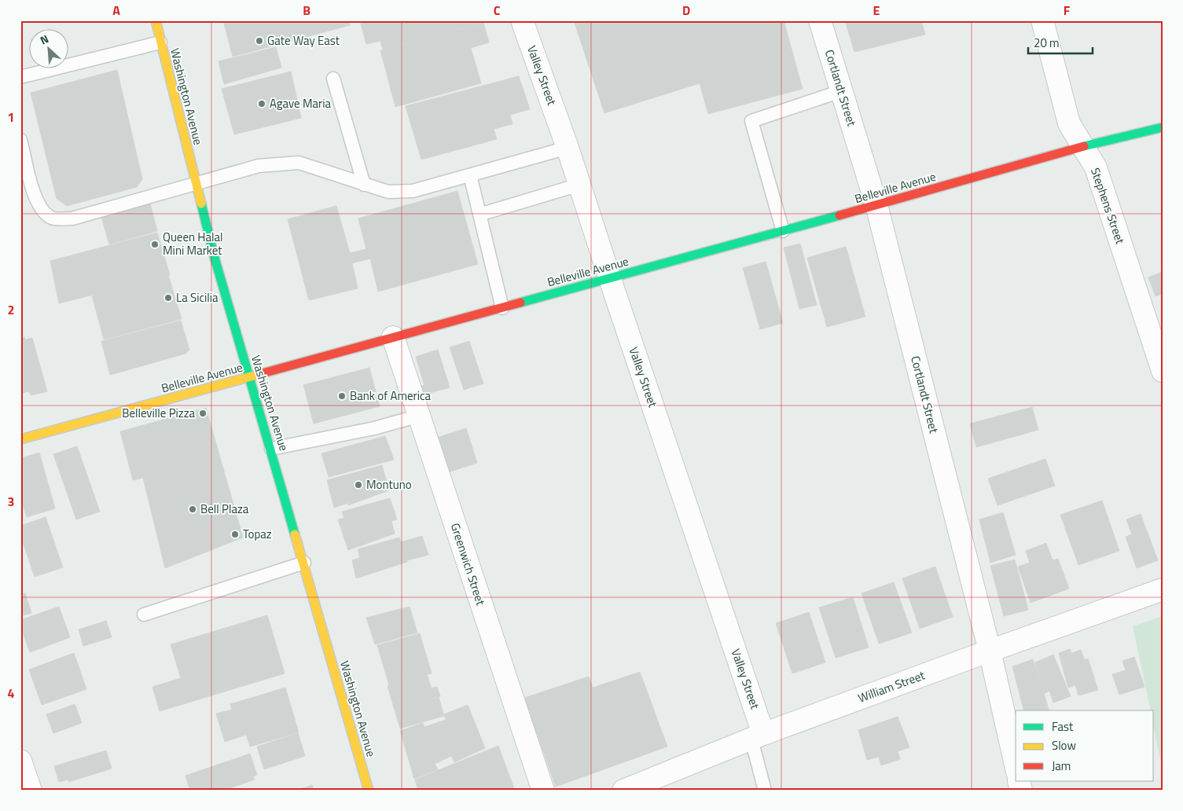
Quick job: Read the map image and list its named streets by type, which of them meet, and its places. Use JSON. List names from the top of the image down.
{
  "streets": {
    "main road": ["Washington Avenue", "Belleville Avenue"],
    "street": [
      "Valley Street",
      "Cortlandt Street",
      "Stephens Street",
      "Greenwich Street",
      "William Street"
    ]
  },
  "crossings": [
    ["Valley Street", "Belleville Avenue"],
    ["Valley Street", "William Street"],
    ["Cortlandt Street", "Belleville Avenue"],
    ["Cortlandt Street", "William Street"],
    ["Washington Avenue", "Belleville Avenue"],
    ["Belleville Avenue", "Stephens Street"],
    ["Belleville Avenue", "Greenwich Street"]
  ],
  "places": [
    "Gate Way East",
    "Agave Maria",
    "Queen Halal Mini Market",
    "La Sicilia",
    "Bank of America",
    "Belleville Pizza",
    "Montuno",
    "Bell Plaza",
    "Topaz"
  ],
  "legend": ["Fast", "Slow", "Jam"],
  "scale_bar": "20 m",
  "north": "top left",
  "grid": {
    "columns": [
      "A",
      "B",
      "C",
      "D",
      "E",
      "F"
    ],
    "rows": [
      "1",
      "2",
      "3",
      "4"
    ]
  }
}
